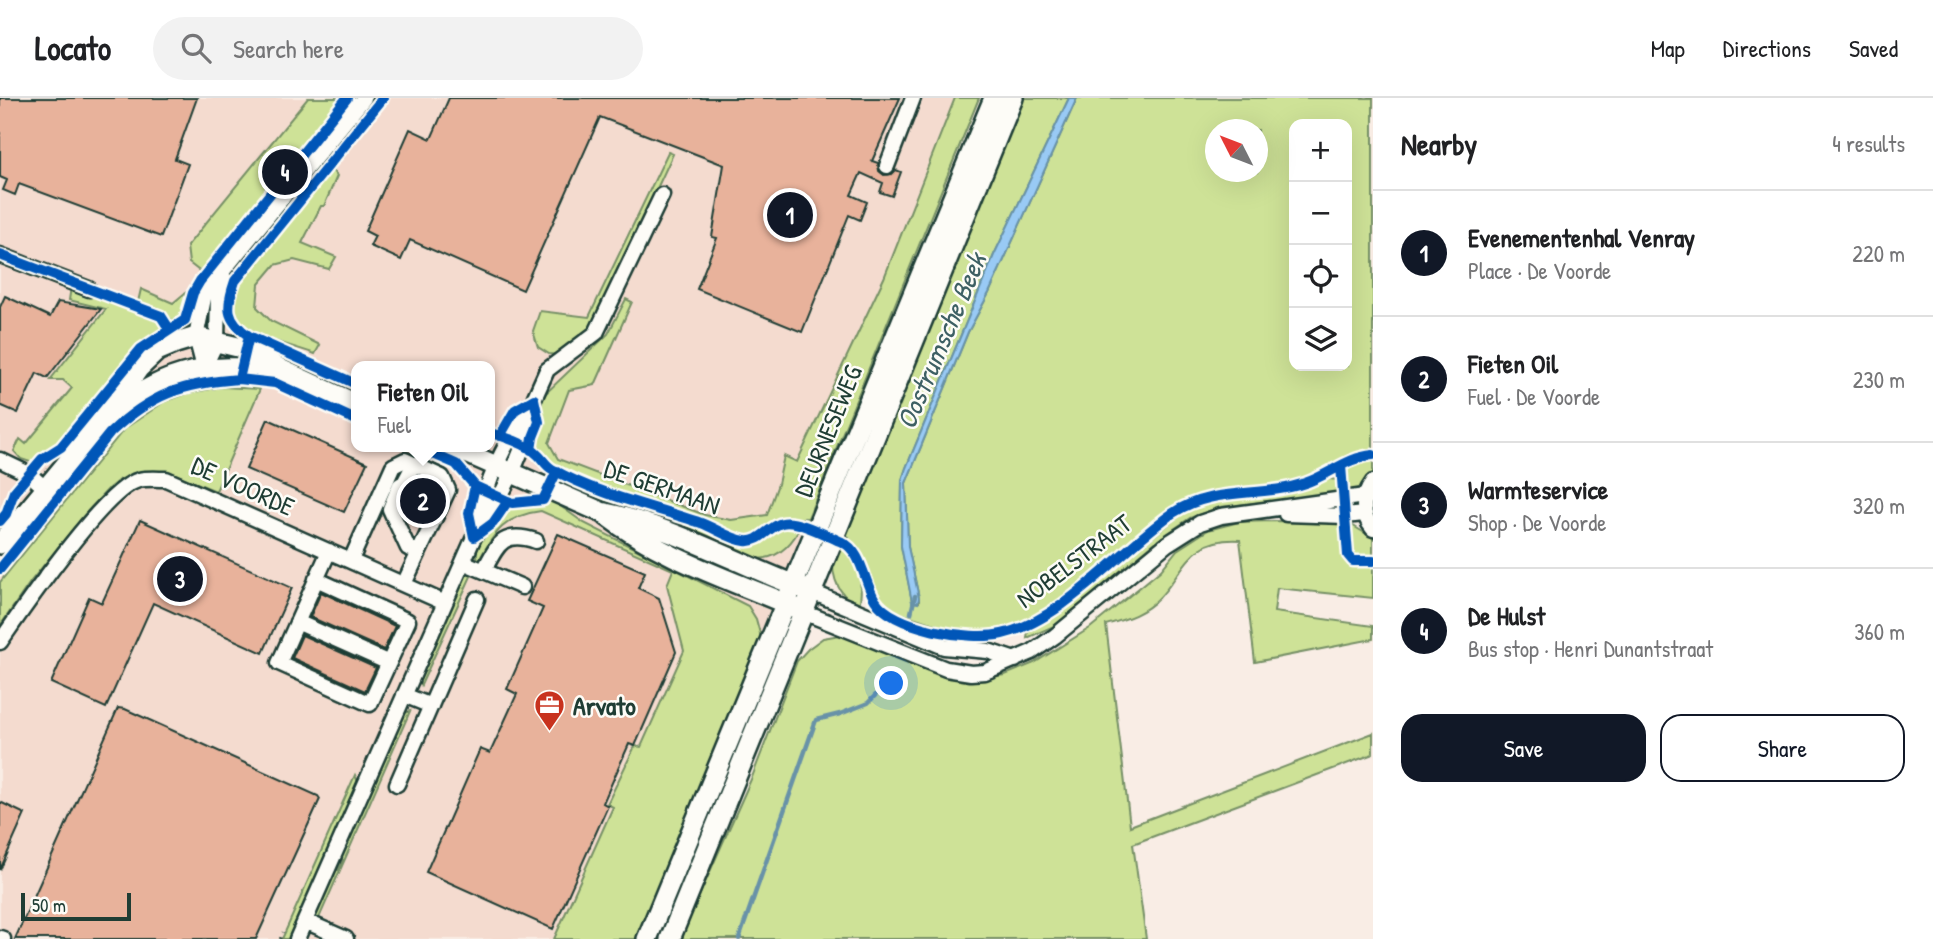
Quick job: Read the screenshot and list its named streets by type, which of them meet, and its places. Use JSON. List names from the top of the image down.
{
  "streets": {
    "main road": ["DEURNESEWEG", "DE GERMAAN"],
    "street": ["DE VOORDE", "NOBELSTRAAT"]
  },
  "crossings": [
    ["DEURNESEWEG", "DE GERMAAN"],
    ["DEURNESEWEG", "NOBELSTRAAT"],
    ["DE GERMAAN", "NOBELSTRAAT"]
  ],
  "water": ["Oostrumsche Beek"],
  "places": {
    "office": ["Arvato"]
  },
  "scale_bar": "50 m",
  "north": "top left",
  "page": {
    "header": "Locato",
    "search": "Search here",
    "nav": ["Map", "Directions", "Saved"],
    "heading": ["Nearby", "4 results"],
    "map_buttons": ["+", "−"],
    "pins": [
      "4",
      "1",
      "2",
      "3"
    ],
    "list": [
      {
        "mark": "1",
        "name": "Evenementenhal Venray",
        "note": "Place · De Voorde",
        "value": "220 m"
      },
      {
        "mark": "2",
        "name": "Fieten Oil",
        "note": "Fuel · De Voorde",
        "value": "230 m"
      },
      {
        "mark": "3",
        "name": "Warmteservice",
        "note": "Shop · De Voorde",
        "value": "320 m"
      },
      {
        "mark": "4",
        "name": "De Hulst",
        "note": "Bus stop · Henri Dunantstraat",
        "value": "360 m"
      }
    ],
    "popup": ["Fieten Oil", "Fuel"],
    "buttons": ["Save", "Share"],
    "scale": "50 m"
  }
}
